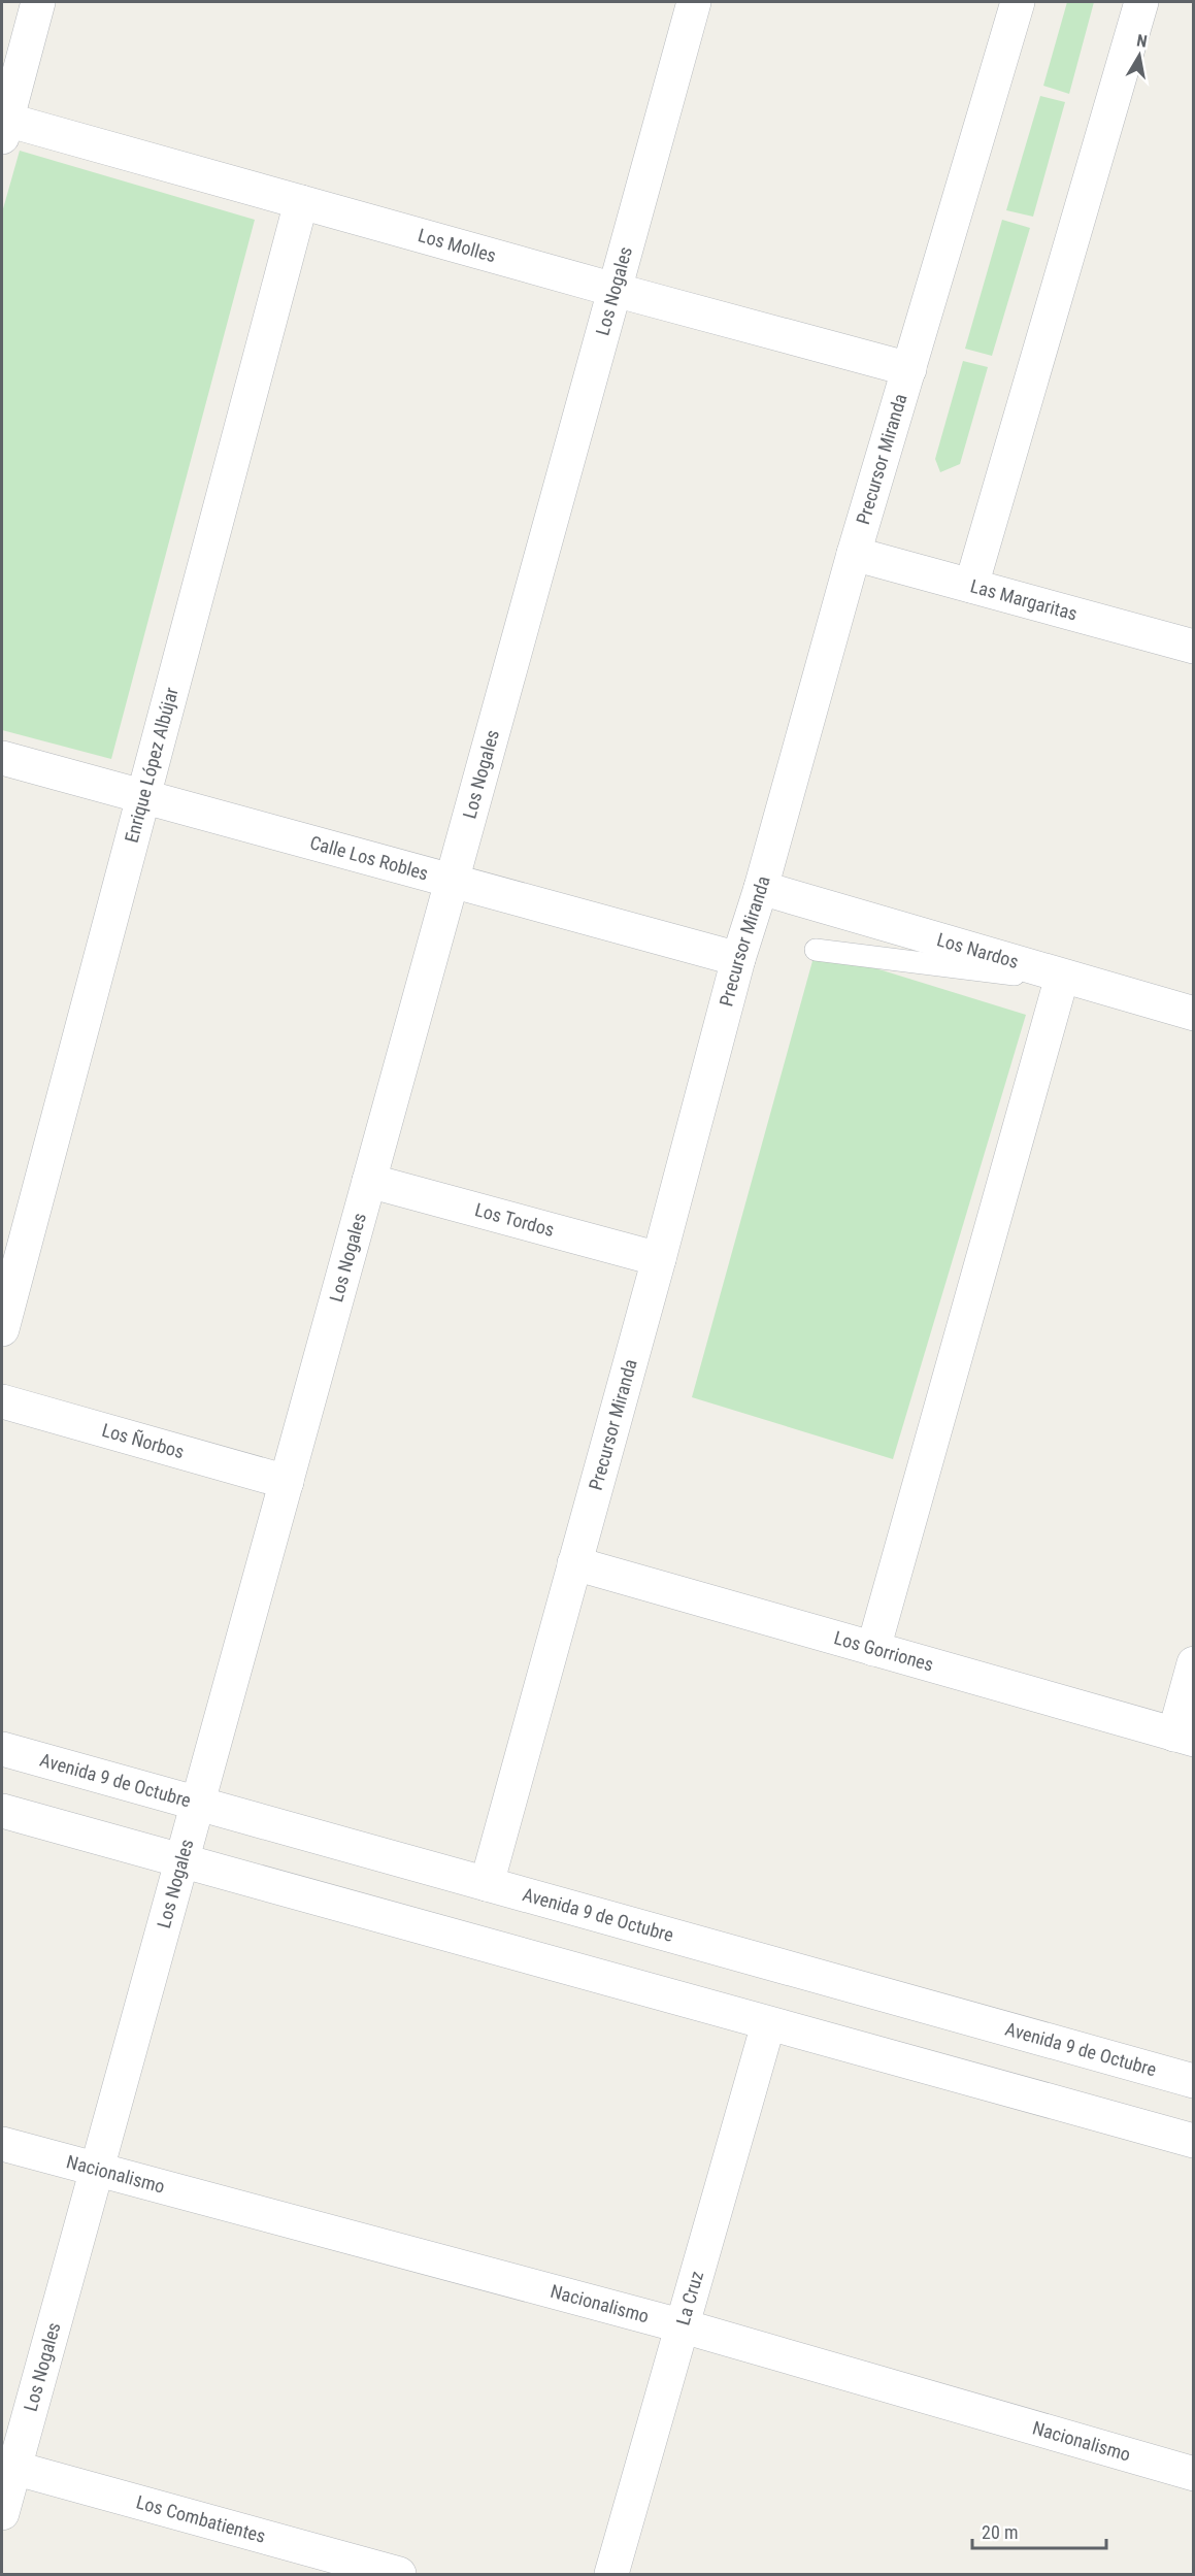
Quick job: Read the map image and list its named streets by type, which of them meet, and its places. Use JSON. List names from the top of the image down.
{
  "streets": {
    "street": [
      "Los Molles",
      "Los Nogales",
      "Precursor Miranda",
      "Las Margaritas",
      "Enrique López Albújar",
      "Calle Los Robles",
      "Los Nardos",
      "Los Tordos",
      "Los Ñorbos",
      "Los Gorriones",
      "Avenida 9 de Octubre",
      "Nacionalismo",
      "La Cruz",
      "Los Combatientes"
    ]
  },
  "crossings": [
    ["Los Molles", "Los Nogales"],
    ["Los Molles", "Precursor Miranda"],
    ["Los Molles", "Enrique López Albújar"],
    ["Los Nogales", "Calle Los Robles"],
    ["Los Nogales", "Los Tordos"],
    ["Los Nogales", "Los Ñorbos"],
    ["Los Nogales", "Avenida 9 de Octubre"],
    ["Los Nogales", "Nacionalismo"],
    ["Los Nogales", "Los Combatientes"],
    ["Precursor Miranda", "Las Margaritas"],
    ["Precursor Miranda", "Calle Los Robles"],
    ["Precursor Miranda", "Los Nardos"],
    ["Precursor Miranda", "Los Tordos"],
    ["Precursor Miranda", "Los Gorriones"],
    ["Precursor Miranda", "Avenida 9 de Octubre"],
    ["Enrique López Albújar", "Calle Los Robles"],
    ["Nacionalismo", "La Cruz"]
  ],
  "scale_bar": "20 m",
  "north": "top"
}
